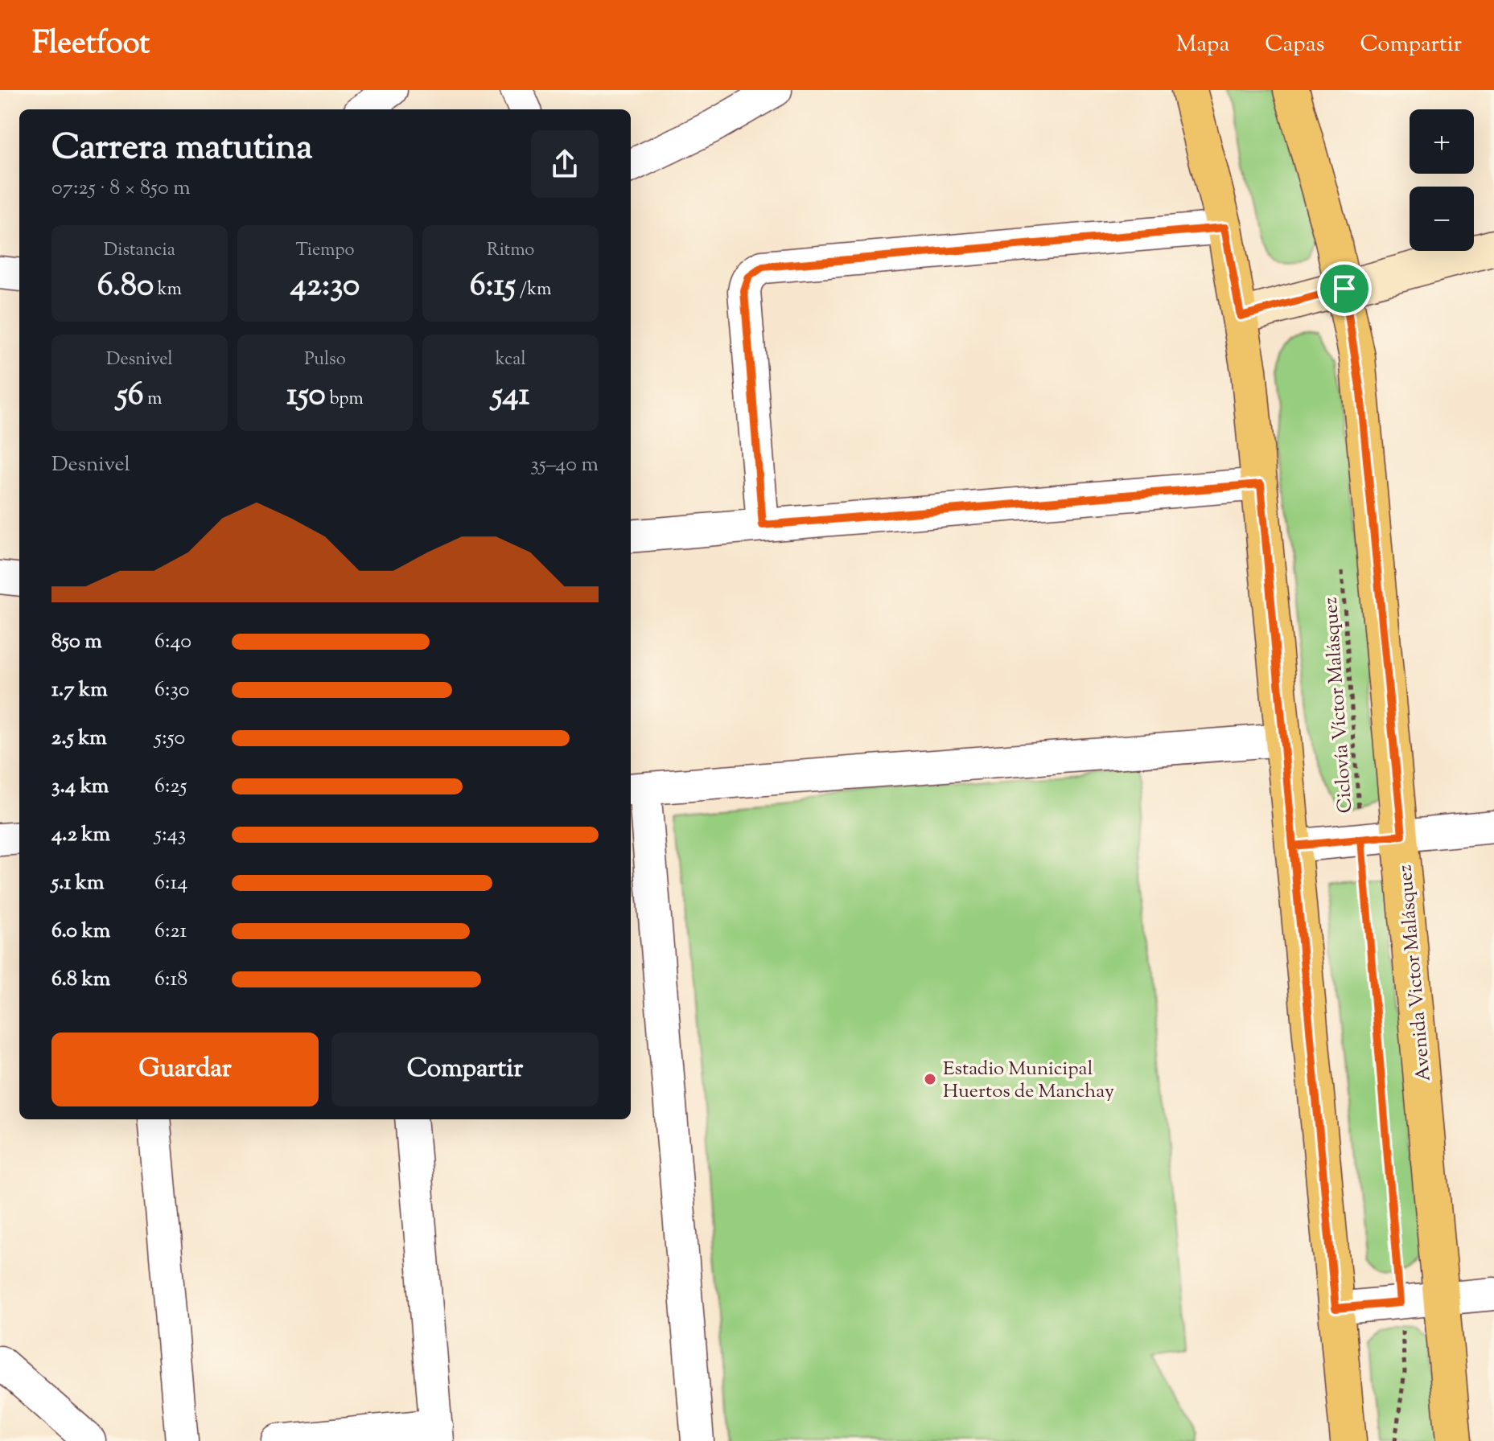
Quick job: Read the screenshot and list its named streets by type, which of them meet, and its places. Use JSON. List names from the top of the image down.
{
  "streets": {
    "main road": ["Avenida Victor Malásquez"],
    "path": ["Ciclovía Víctor Malásquez"]
  },
  "places": ["Estadio Municipal Huertos de Manchay"],
  "page": {
    "header": "Fleetfoot",
    "nav": ["Mapa", "Capas", "Compartir"],
    "map_buttons": ["+", "−"],
    "heading": ["Carrera matutina", "07:25 · 8 × 850 m"],
    "stats": [
      ["Distancia", "6.80 km"],
      ["Tiempo", "42:30"],
      ["Ritmo", "6:15 /km"],
      ["Desnivel", "56 m"],
      ["Pulso", "150 bpm"],
      ["kcal", "541"]
    ],
    "chart": ["Desnivel", "35–40 m"],
    "list": [
      {
        "name": "850 m",
        "note": "6:40"
      },
      {
        "name": "1.7 km",
        "note": "6:30"
      },
      {
        "name": "2.5 km",
        "note": "5:50"
      },
      {
        "name": "3.4 km",
        "note": "6:25"
      },
      {
        "name": "4.2 km",
        "note": "5:43"
      },
      {
        "name": "5.1 km",
        "note": "6:14"
      },
      {
        "name": "6.0 km",
        "note": "6:21"
      },
      {
        "name": "6.8 km",
        "note": "6:18"
      }
    ],
    "buttons": ["Guardar", "Compartir"]
  }
}
